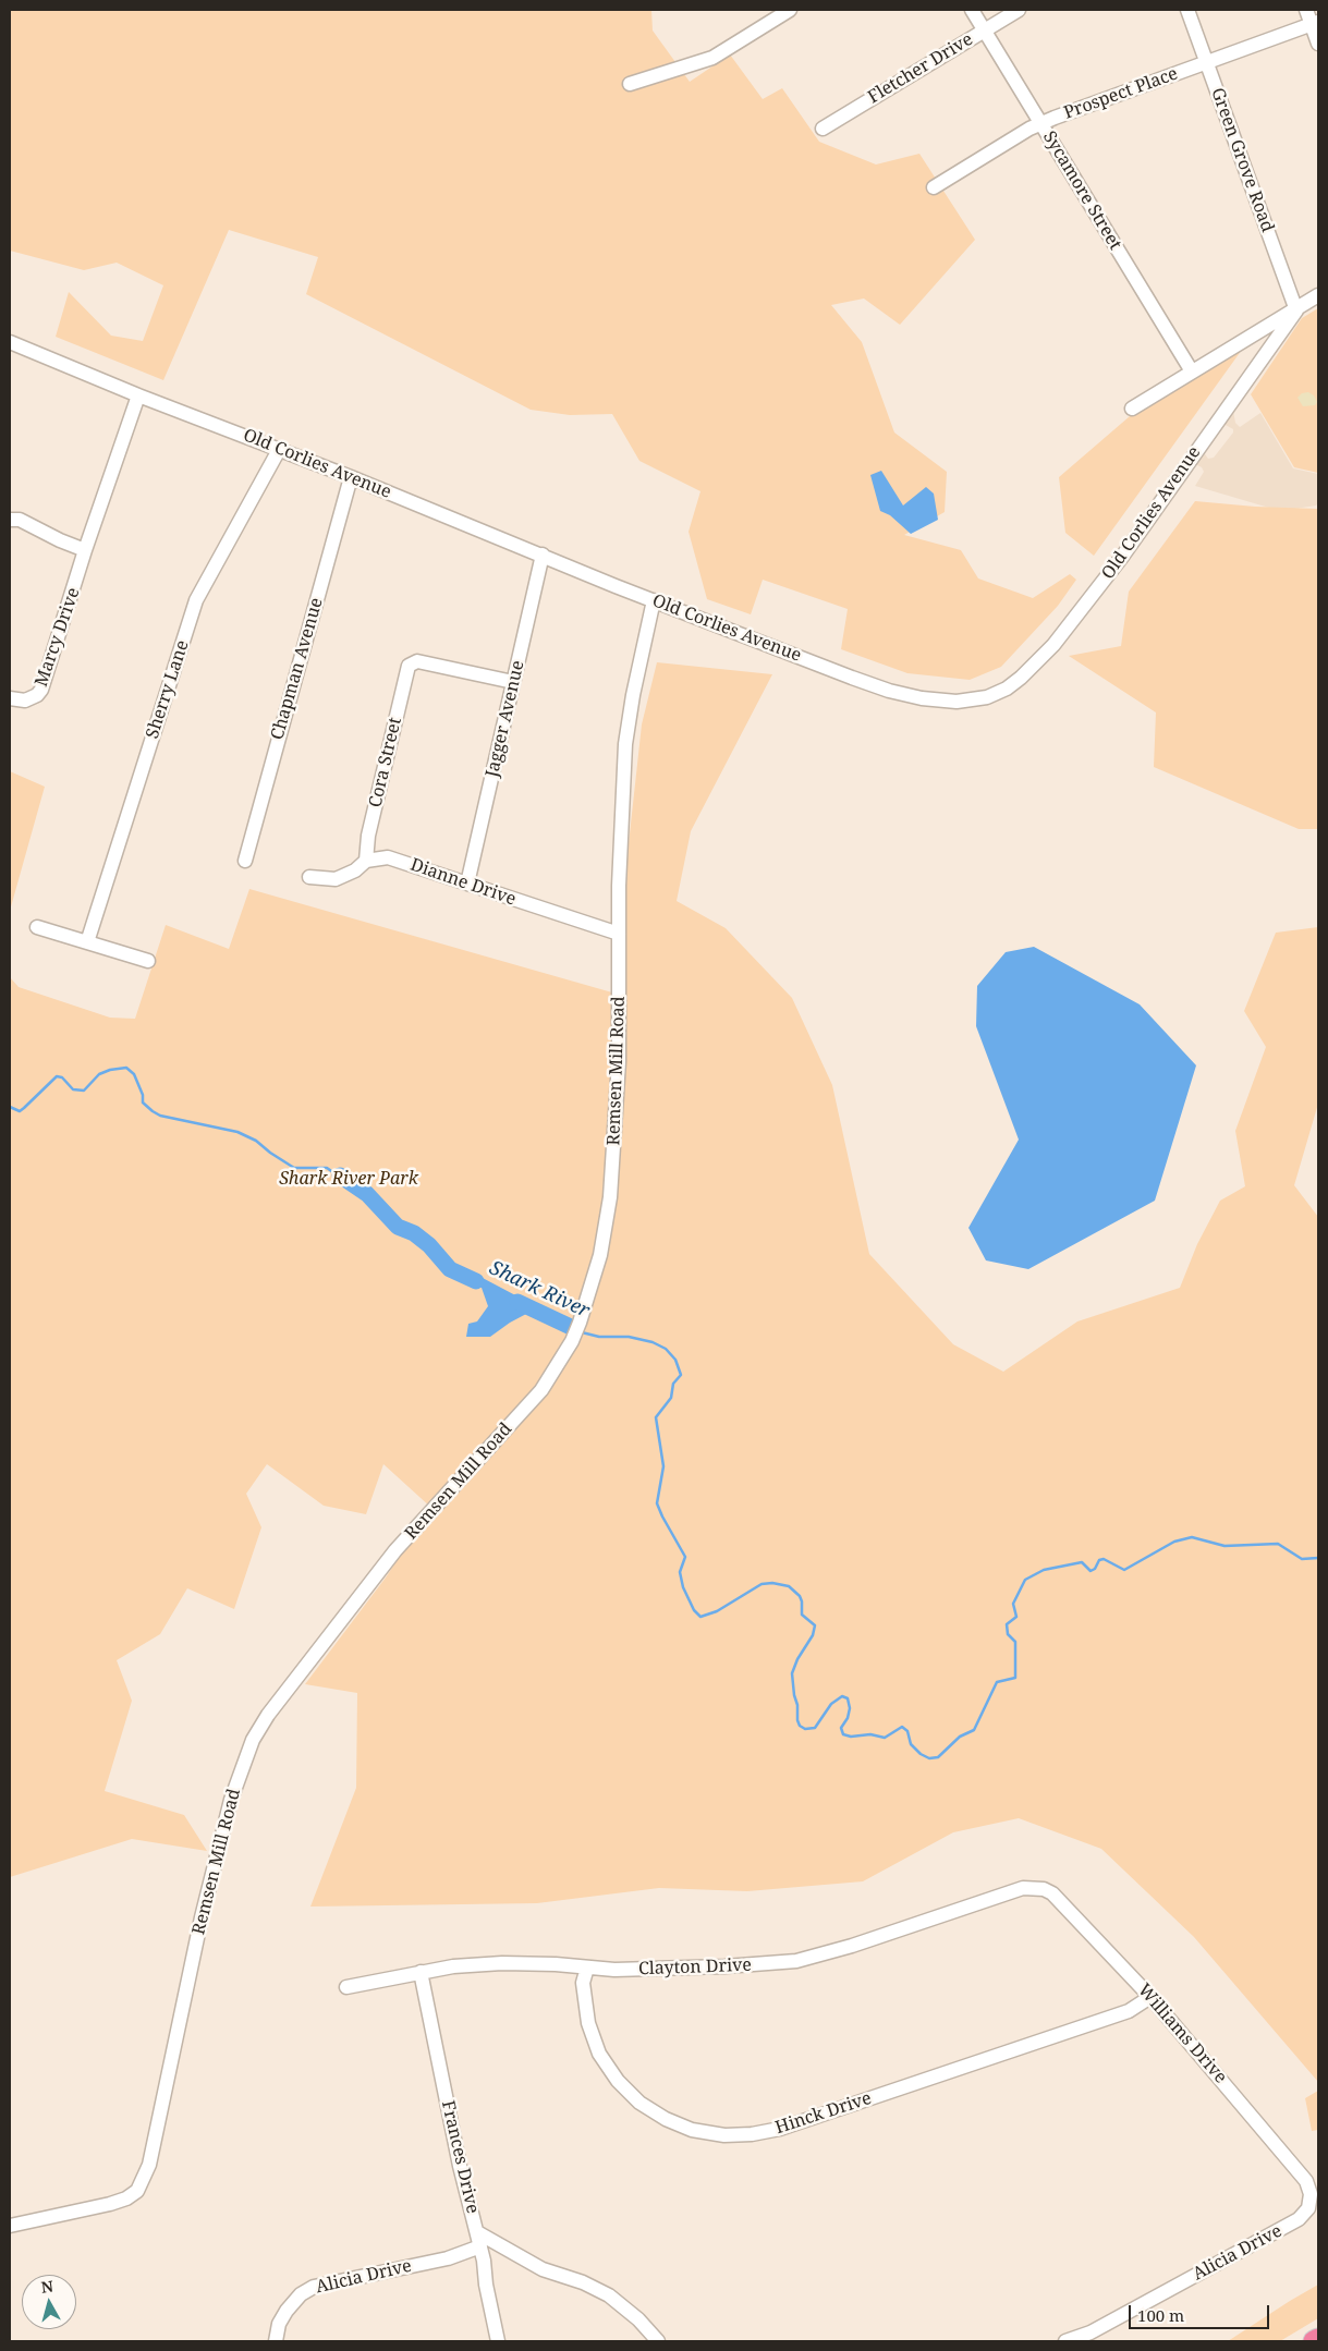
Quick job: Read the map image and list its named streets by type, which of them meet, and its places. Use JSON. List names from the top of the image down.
{
  "streets": {
    "street": [
      "Fletcher Drive",
      "Prospect Place",
      "Green Grove Road",
      "Sycamore Street",
      "Old Corlies Avenue",
      "Marcy Drive",
      "Chapman Avenue",
      "Sherry Lane",
      "Jagger Avenue",
      "Cora Street",
      "Dianne Drive",
      "Remsen Mill Road",
      "Clayton Drive",
      "Williams Drive",
      "Hinck Drive",
      "Frances Drive",
      "Alicia Drive"
    ]
  },
  "crossings": [
    ["Fletcher Drive", "Sycamore Street"],
    ["Prospect Place", "Green Grove Road"],
    ["Prospect Place", "Sycamore Street"],
    ["Green Grove Road", "Old Corlies Avenue"],
    ["Sycamore Street", "Old Corlies Avenue"],
    ["Old Corlies Avenue", "Marcy Drive"],
    ["Old Corlies Avenue", "Chapman Avenue"],
    ["Old Corlies Avenue", "Sherry Lane"],
    ["Old Corlies Avenue", "Jagger Avenue"],
    ["Old Corlies Avenue", "Remsen Mill Road"],
    ["Jagger Avenue", "Cora Street"],
    ["Jagger Avenue", "Dianne Drive"],
    ["Cora Street", "Dianne Drive"],
    ["Dianne Drive", "Remsen Mill Road"],
    ["Clayton Drive", "Williams Drive"],
    ["Clayton Drive", "Hinck Drive"],
    ["Clayton Drive", "Frances Drive"],
    ["Williams Drive", "Hinck Drive"],
    ["Williams Drive", "Alicia Drive"],
    ["Frances Drive", "Alicia Drive"]
  ],
  "water": ["Shark River"],
  "parks": ["Shark River Park"],
  "scale_bar": "100 m",
  "north": "top"
}
